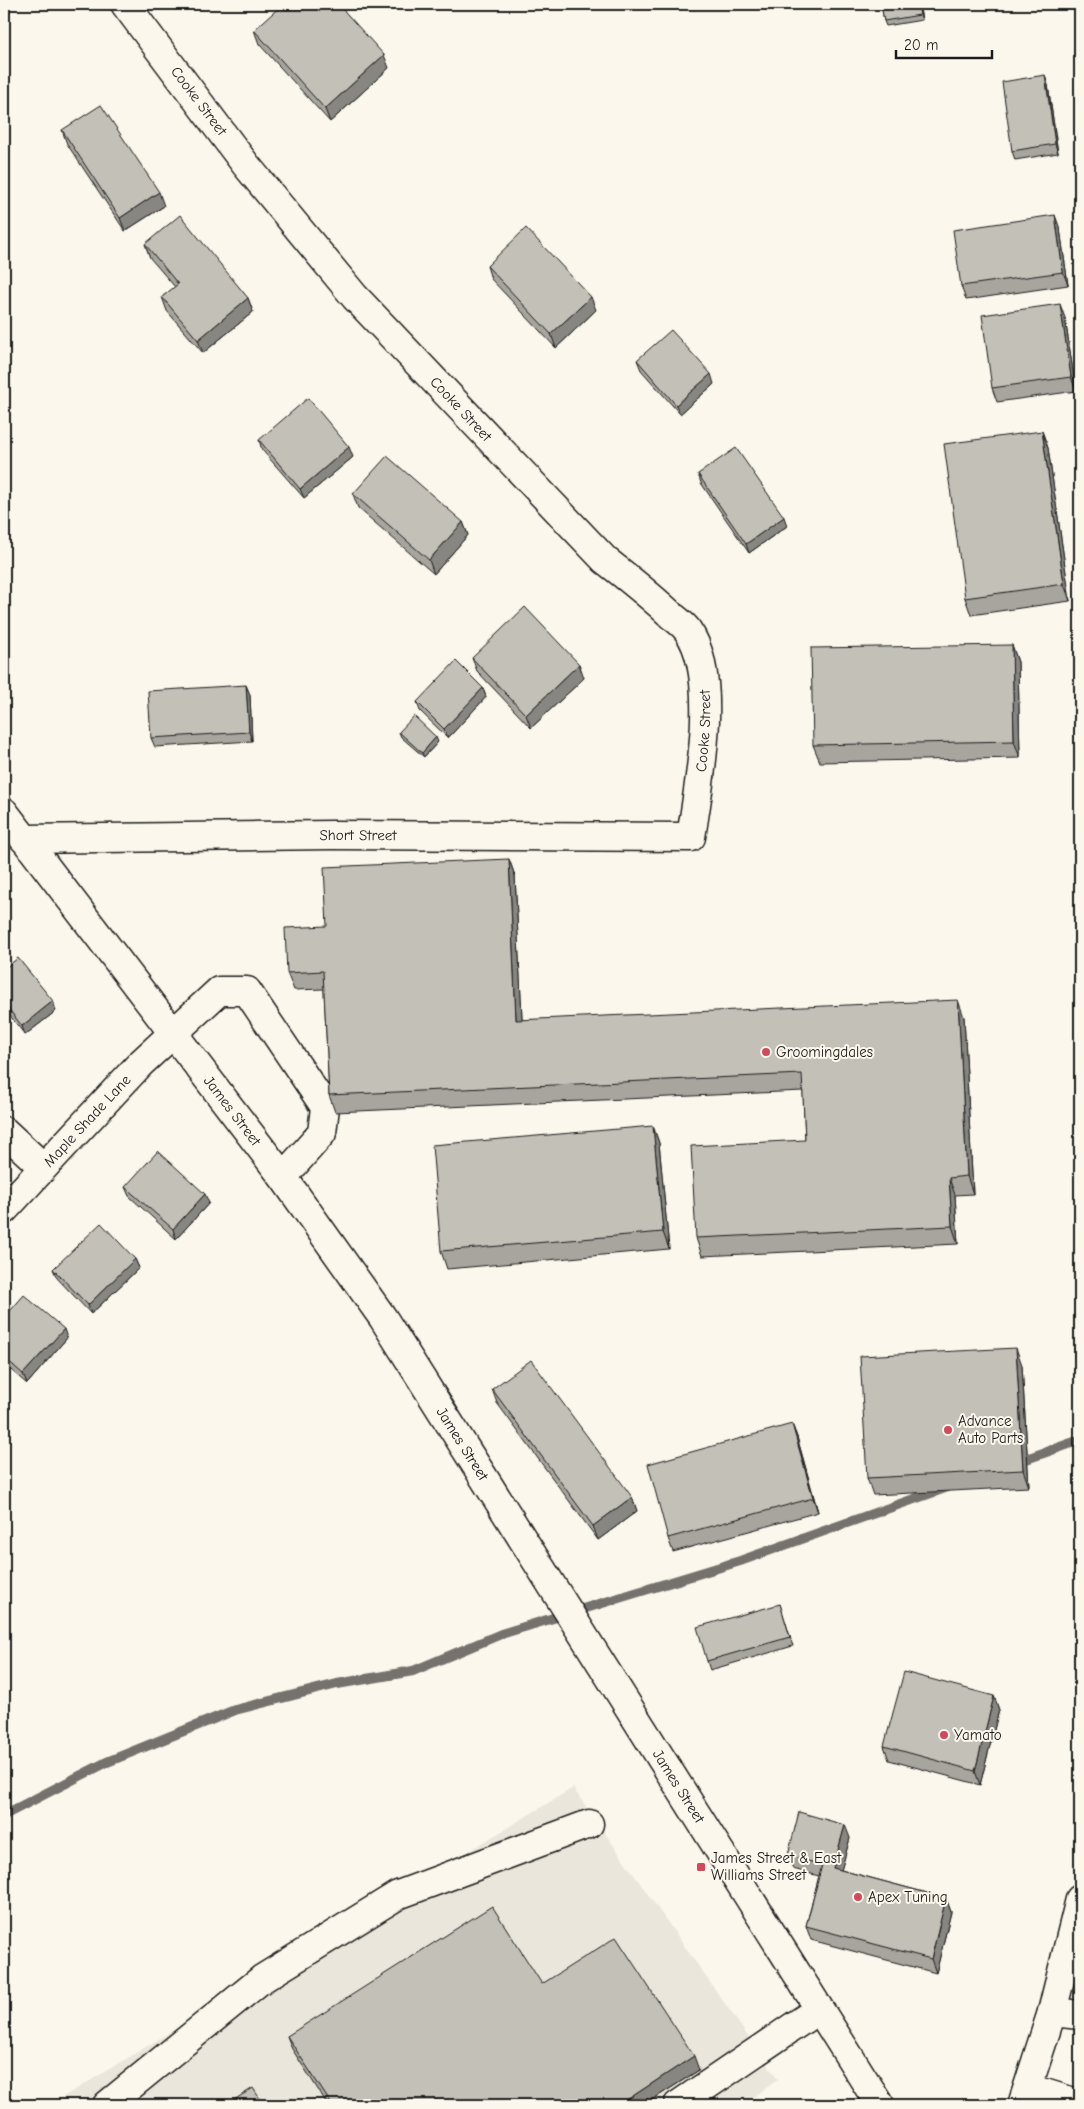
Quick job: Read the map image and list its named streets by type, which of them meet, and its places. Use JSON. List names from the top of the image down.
{
  "streets": {
    "street": [
      "Cooke Street",
      "Short Street",
      "James Street",
      "Maple Shade Lane"
    ]
  },
  "crossings": [
    ["Cooke Street", "Short Street"],
    ["Short Street", "James Street"],
    ["James Street", "Maple Shade Lane"]
  ],
  "places": {
    "other": [
      "Groomingdales",
      "Advance Auto Parts",
      "Yamato",
      "Apex Tuning"
    ],
    "transit": ["James Street & East Williams Street"]
  },
  "scale_bar": "20 m"
}
